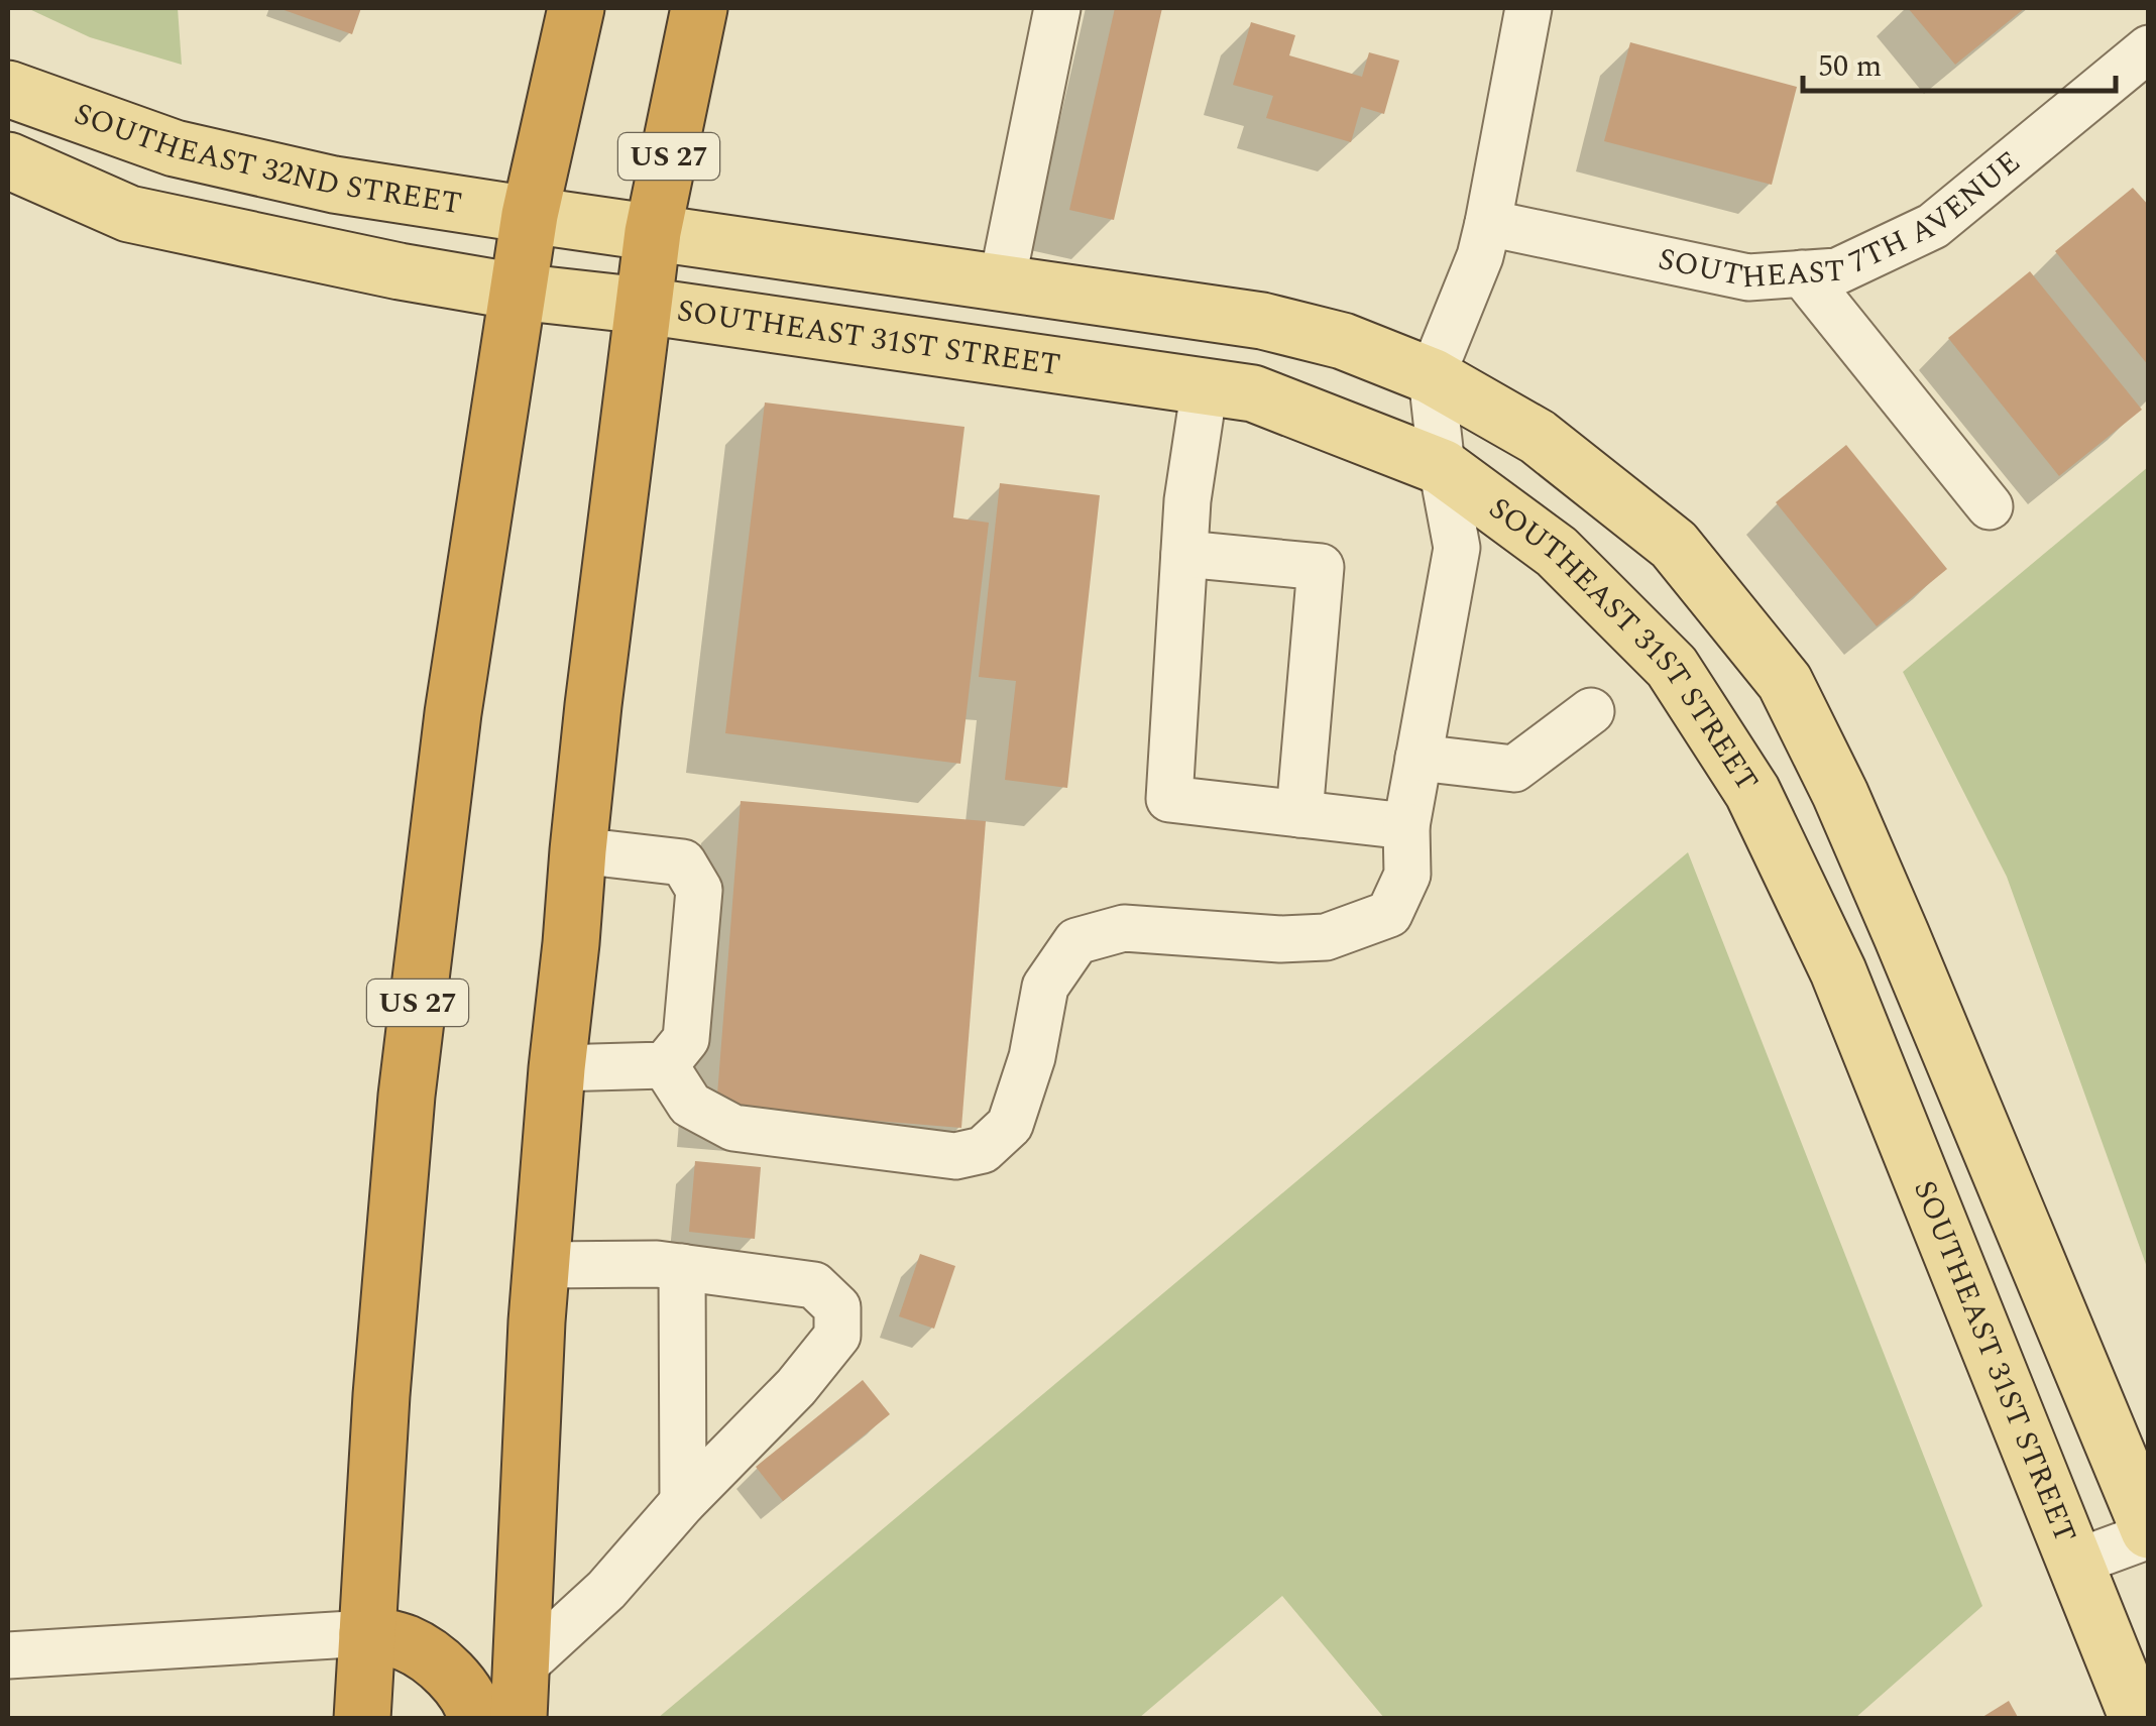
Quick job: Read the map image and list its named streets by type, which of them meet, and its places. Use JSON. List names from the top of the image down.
{
  "streets": {
    "highway": ["US 27"],
    "main road": ["SOUTHEAST 32ND STREET", "SOUTHEAST 31ST STREET"],
    "street": ["SOUTHEAST 7TH AVENUE"]
  },
  "crossings": [
    ["US 27", "SOUTHEAST 32ND STREET"],
    ["US 27", "SOUTHEAST 31ST STREET"]
  ],
  "scale_bar": "50 m"
}
